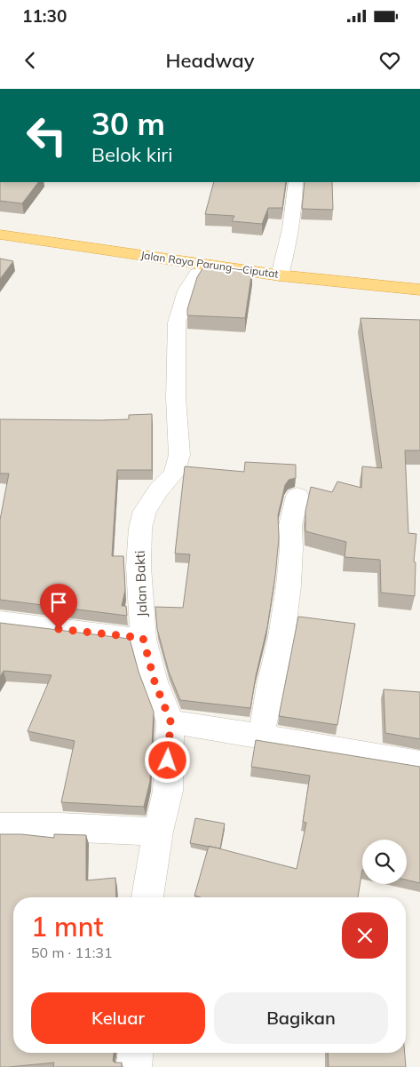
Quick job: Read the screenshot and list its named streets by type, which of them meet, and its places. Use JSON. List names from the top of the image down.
{
  "streets": {
    "highway": ["Jalan Raya Parung—Ciputat"],
    "street": ["Jalan Bakti"]
  },
  "crossings": [
    ["Jalan Raya Parung—Ciputat", "Jalan Bakti"]
  ],
  "page": {
    "status": "11:30",
    "header": "Headway",
    "turn": ["30 m", "Belok kiri"],
    "heading": ["1 mnt", "50 m · 11:31"],
    "buttons": ["Keluar", "Bagikan"]
  }
}
